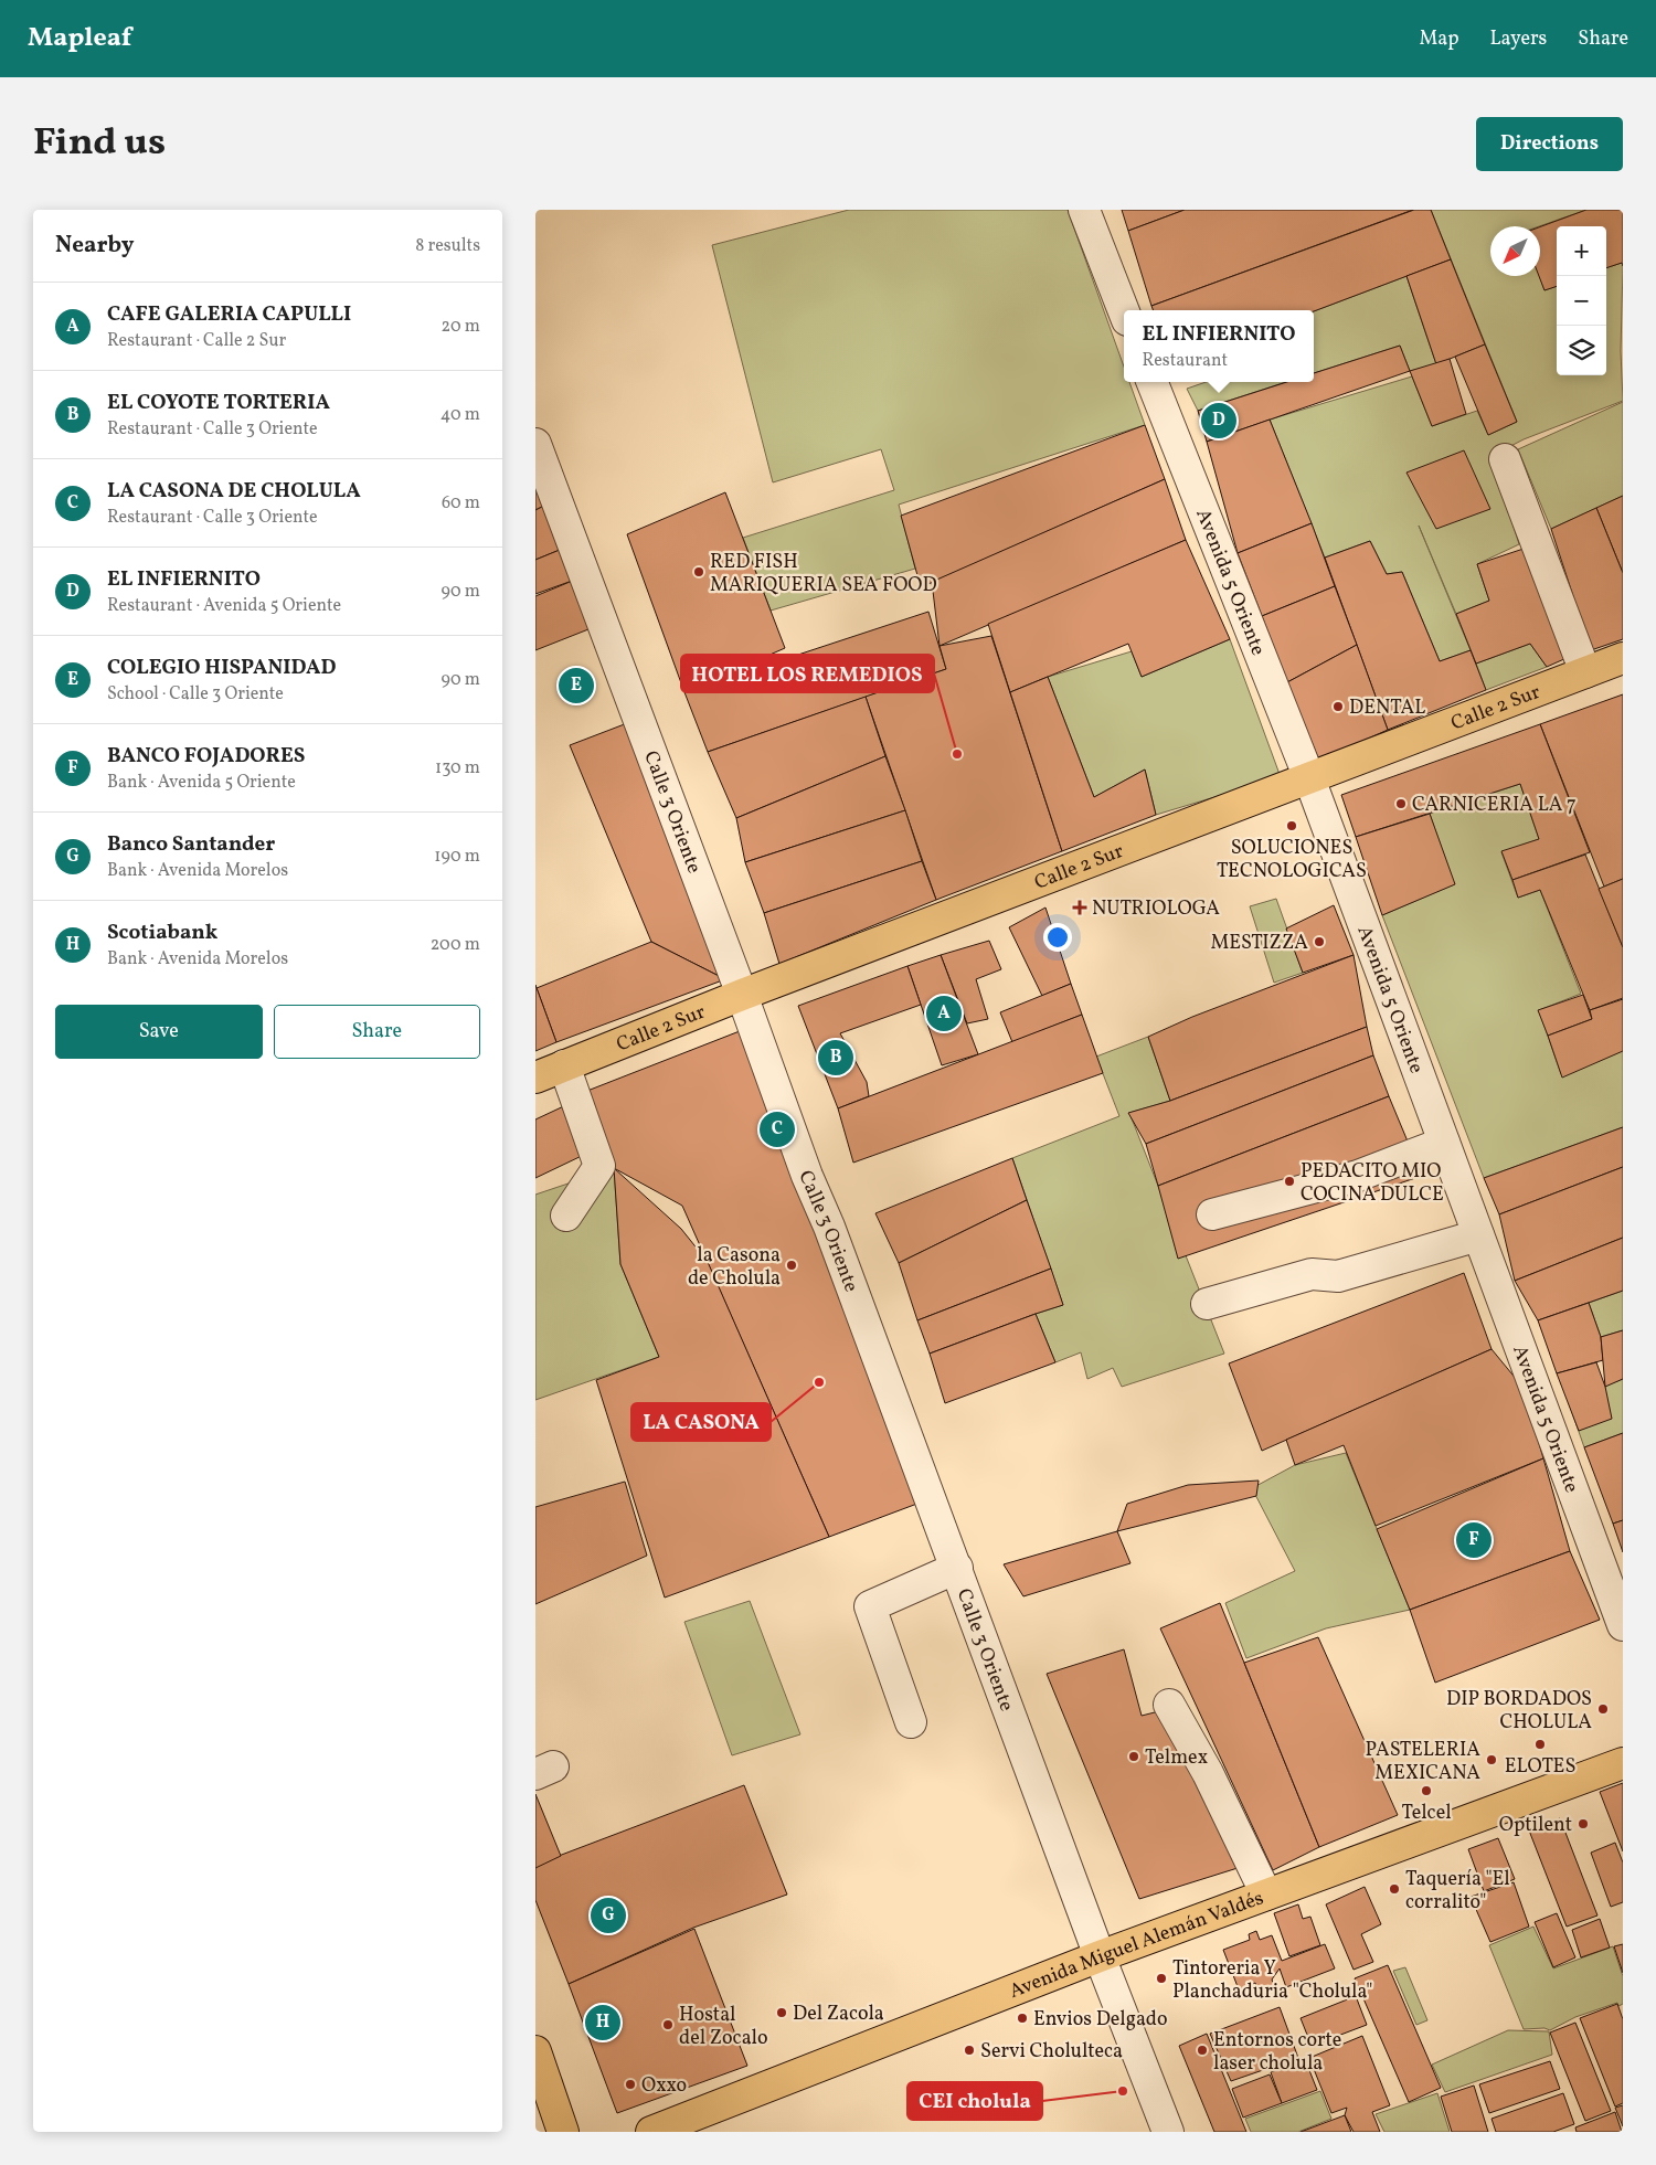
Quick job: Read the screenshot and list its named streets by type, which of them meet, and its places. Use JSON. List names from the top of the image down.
{
  "streets": {
    "main road": ["Calle 2 Sur", "Avenida Miguel Alemán Valdés"],
    "street": ["Avenida 5 Oriente", "Calle 3 Oriente"]
  },
  "crossings": [
    ["Avenida 5 Oriente", "Calle 2 Sur"],
    ["Calle 2 Sur", "Calle 3 Oriente"],
    ["Calle 3 Oriente", "Avenida Miguel Alemán Valdés"]
  ],
  "places": {
    "other": [
      "RED FISH MARIQUERIA SEA FOOD",
      "DENTAL",
      "HOTEL LOS REMEDIOS",
      "CARNICERIA LA 7",
      "SOLUCIONES TECNOLOGICAS",
      "MESTIZZA",
      "PEDACITO MIO COCINA DULCE",
      "la Casona de Cholula",
      "LA CASONA",
      "DIP BORDADOS CHOLULA",
      "ELOTES",
      "Telmex",
      "PASTELERIA MEXICANA",
      "Telcel",
      "Optilent",
      "Taquería \"El corralito\"",
      "Tintoreria Y Planchaduria \"Cholula\"",
      "Del Zacola",
      "Envios Delgado",
      "Hostal del Zocalo",
      "Servi Cholulteca",
      "Entornos corte laser cholula",
      "Oxxo",
      "CEI cholula"
    ],
    "health": ["NUTRIOLOGA"]
  },
  "north": "bottom left",
  "page": {
    "header": "Mapleaf",
    "nav": ["Map", "Layers", "Share"],
    "title": "Find us",
    "buttons": [
      "Directions",
      ["Save", "Share"]
    ],
    "heading": ["Nearby", "8 results"],
    "map_buttons": ["+", "−"],
    "list": [
      {
        "mark": "A",
        "name": "CAFE GALERIA CAPULLI",
        "note": "Restaurant · Calle 2 Sur",
        "value": "20 m"
      },
      {
        "mark": "B",
        "name": "EL COYOTE TORTERIA",
        "note": "Restaurant · Calle 3 Oriente",
        "value": "40 m"
      },
      {
        "mark": "C",
        "name": "LA CASONA DE CHOLULA",
        "note": "Restaurant · Calle 3 Oriente",
        "value": "60 m"
      },
      {
        "mark": "D",
        "name": "EL INFIERNITO",
        "note": "Restaurant · Avenida 5 Oriente",
        "value": "90 m"
      },
      {
        "mark": "E",
        "name": "COLEGIO HISPANIDAD",
        "note": "School · Calle 3 Oriente",
        "value": "90 m"
      },
      {
        "mark": "F",
        "name": "BANCO FOJADORES",
        "note": "Bank · Avenida 5 Oriente",
        "value": "130 m"
      },
      {
        "mark": "G",
        "name": "Banco Santander",
        "note": "Bank · Avenida Morelos",
        "value": "190 m"
      },
      {
        "mark": "H",
        "name": "Scotiabank",
        "note": "Bank · Avenida Morelos",
        "value": "200 m"
      }
    ],
    "popup": ["EL INFIERNITO", "Restaurant"],
    "pins": [
      "D",
      "E",
      "A",
      "B",
      "C",
      "F",
      "G",
      "H"
    ]
  }
}
